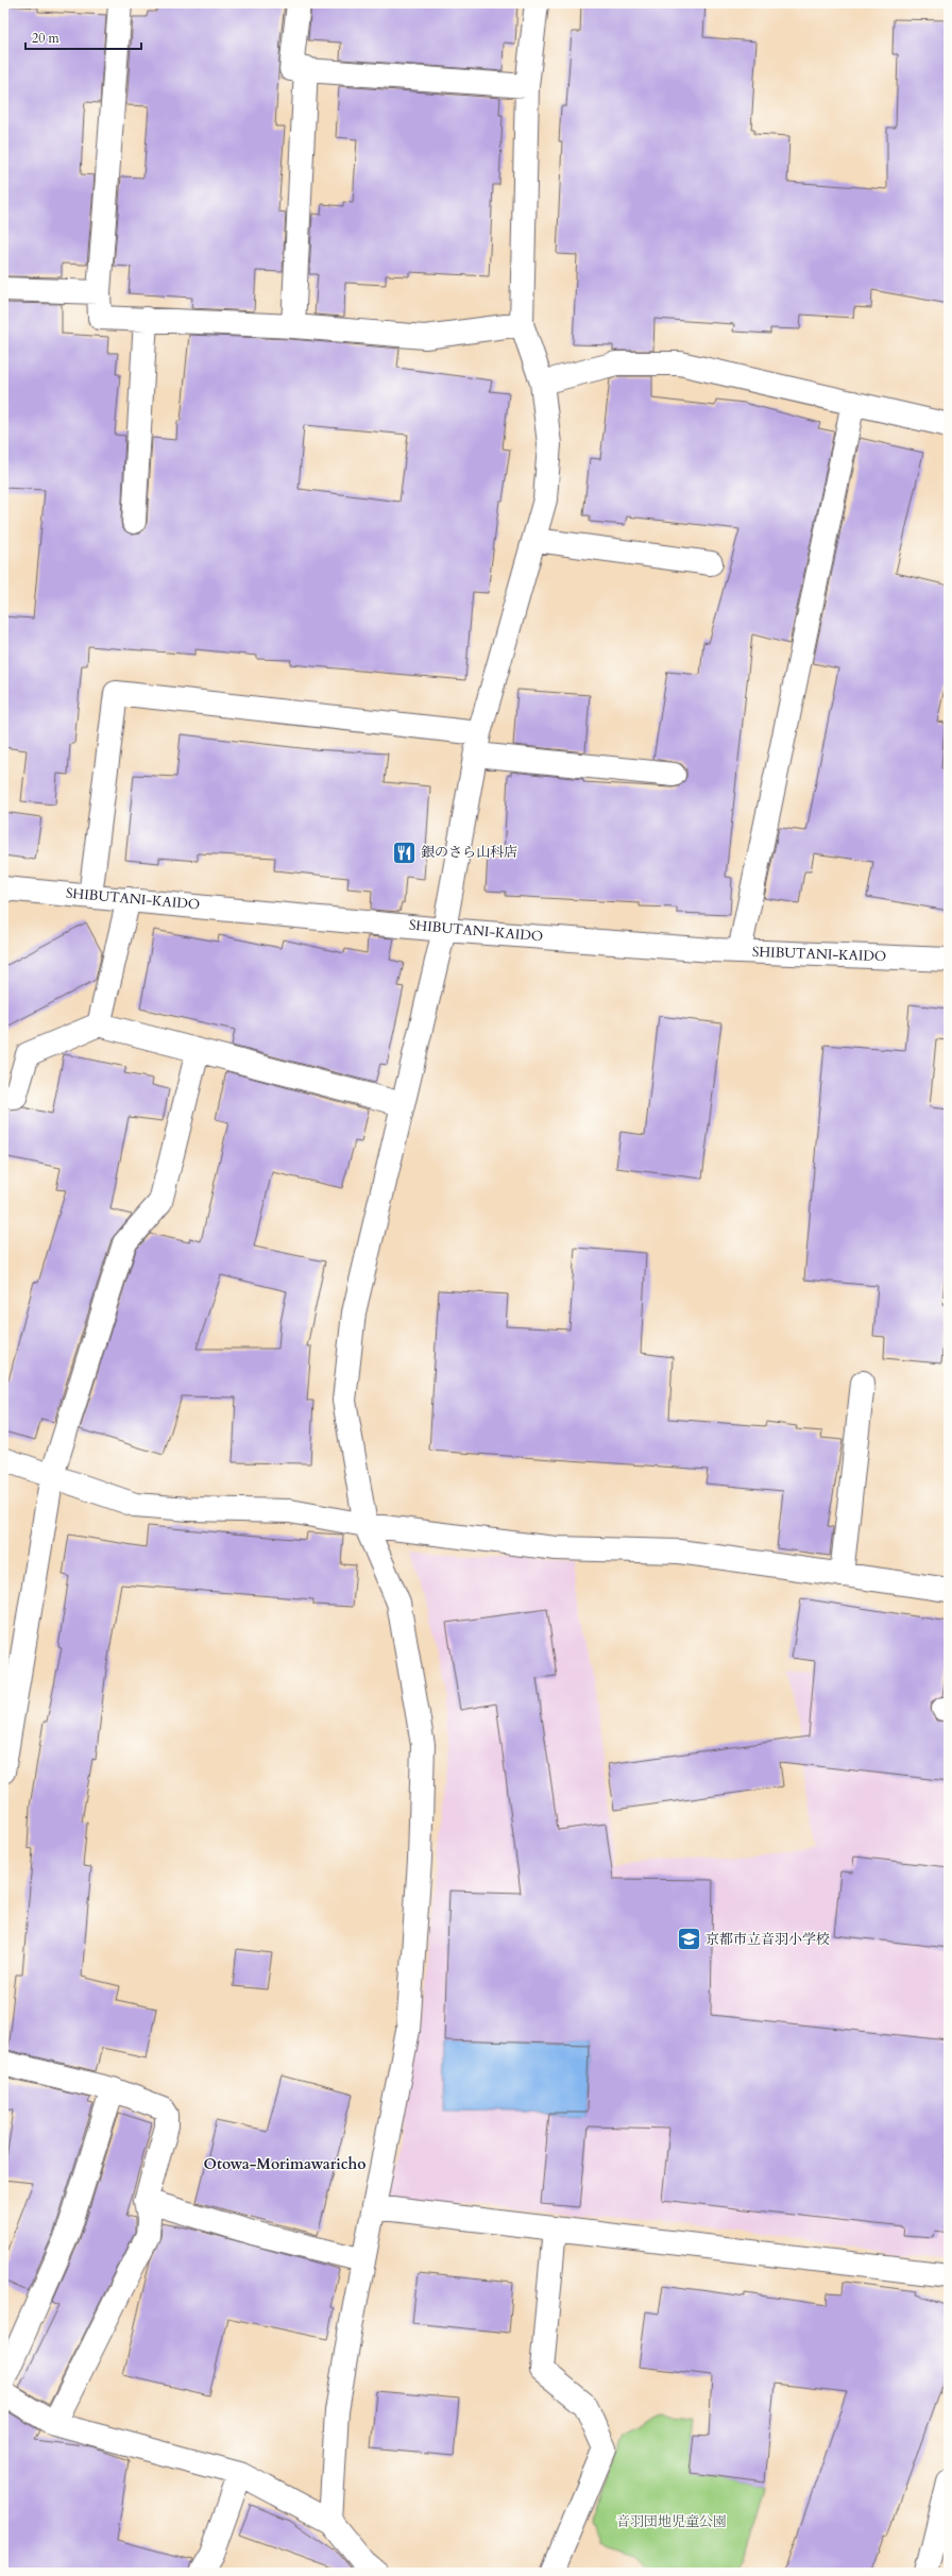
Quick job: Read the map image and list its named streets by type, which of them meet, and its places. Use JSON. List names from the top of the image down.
{
  "streets": {
    "street": ["SHIBUTANI-KAIDO"]
  },
  "districts": ["Otowa-Morimawaricho"],
  "parks": ["音羽団地児童公園"],
  "places": {
    "restaurant": ["銀のさら山科店"],
    "school or university": ["京都市立音羽小学校"]
  },
  "scale_bar": "20 m"
}
